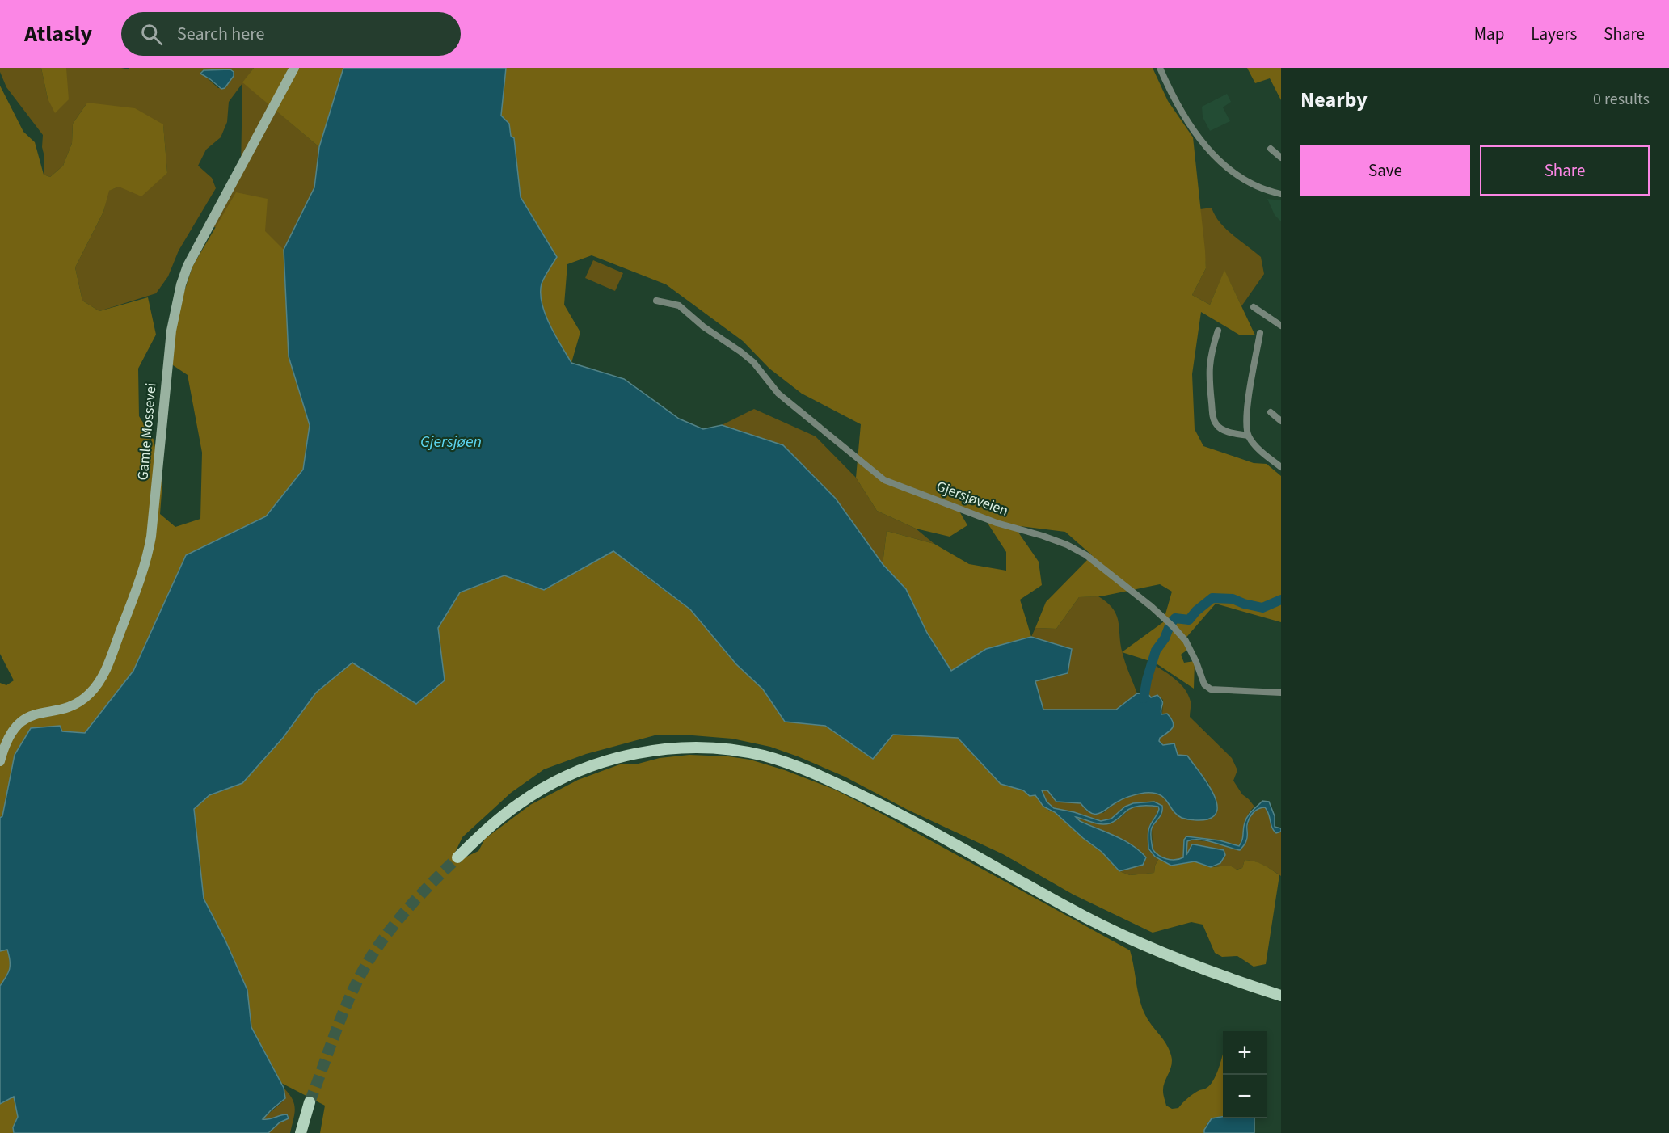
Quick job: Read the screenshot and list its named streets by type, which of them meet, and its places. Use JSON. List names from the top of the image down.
{
  "streets": {
    "main road": ["Gamle Mossevei"],
    "street": ["Gjersjøveien"]
  },
  "water": ["Gjersjøen"],
  "page": {
    "header": "Atlasly",
    "search": "Search here",
    "nav": ["Map", "Layers", "Share"],
    "heading": ["Nearby", "0 results"],
    "buttons": ["Save", "Share"],
    "map_buttons": ["+", "−"]
  }
}
